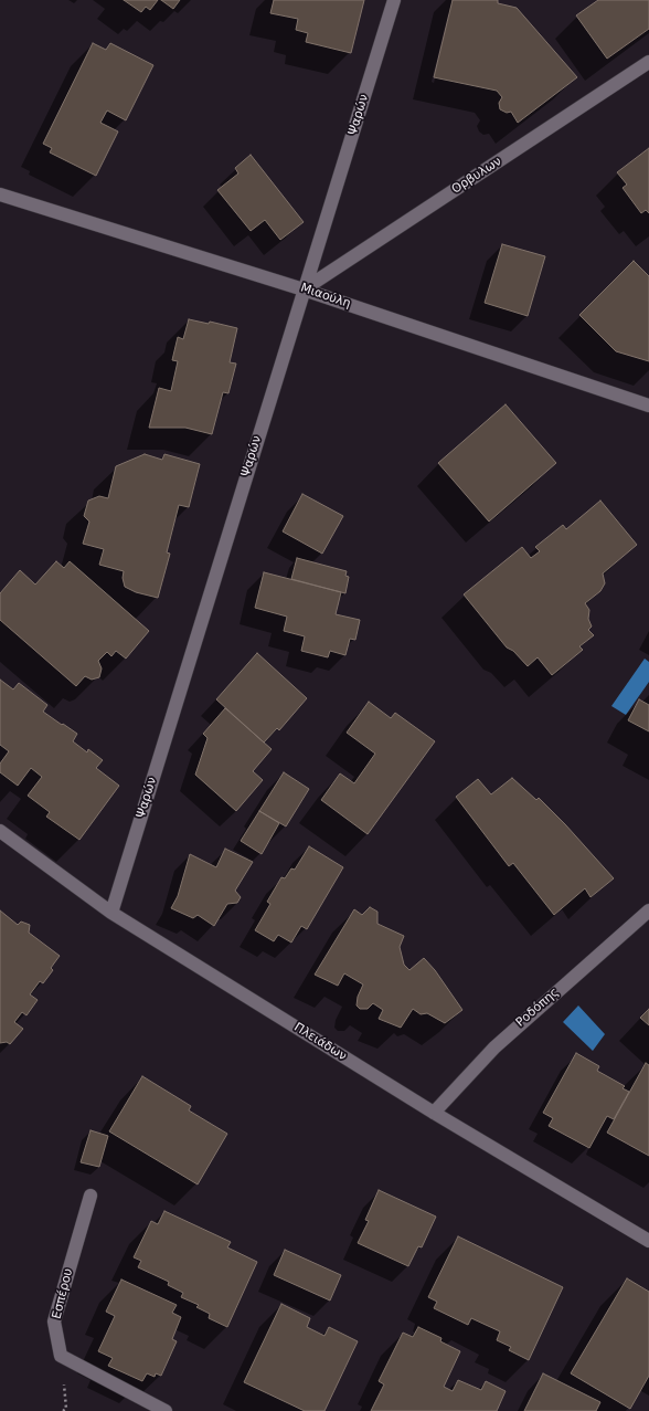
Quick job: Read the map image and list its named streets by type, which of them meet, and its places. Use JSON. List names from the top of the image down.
{
  "streets": {
    "street": [
      "Ψαρών",
      "Ορβυλων",
      "Μιαούλη",
      "Ροδόπης",
      "Πλειάδων",
      "Εσπέρου"
    ]
  },
  "crossings": [
    ["Ψαρών", "Ορβυλων"],
    ["Ψαρών", "Μιαούλη"],
    ["Ψαρών", "Πλειάδων"],
    ["Ορβυλων", "Μιαούλη"],
    ["Ροδόπης", "Πλειάδων"]
  ]
}
